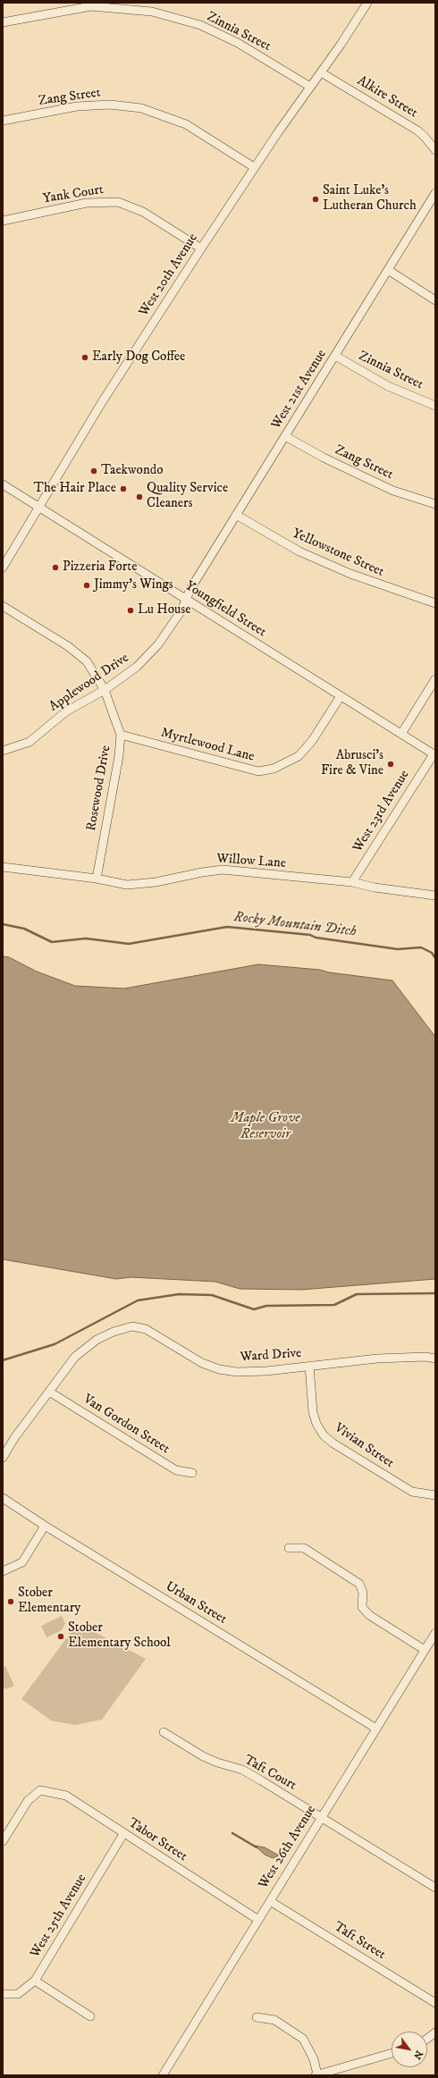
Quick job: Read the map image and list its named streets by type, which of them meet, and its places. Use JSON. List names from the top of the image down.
{
  "streets": {
    "street": [
      "Zinnia Street",
      "Zang Street",
      "Alkire Street",
      "Yank Court",
      "West 20th Avenue",
      "West 21st Avenue",
      "Yellowstone Street",
      "Youngfield Street",
      "Applewood Drive",
      "Myrtlewood Lane",
      "Rosewood Drive",
      "West 23rd Avenue",
      "Willow Lane",
      "Ward Drive",
      "Van Gordon Street",
      "Vivian Street",
      "Urban Street",
      "Taft Court",
      "Tabor Street",
      "West 26th Avenue",
      "West 25th Avenue",
      "Taft Street"
    ]
  },
  "crossings": [
    ["Zinnia Street", "West 20th Avenue"],
    ["Zinnia Street", "West 21st Avenue"],
    ["Zang Street", "West 20th Avenue"],
    ["Zang Street", "West 21st Avenue"],
    ["Alkire Street", "West 20th Avenue"],
    ["Yank Court", "West 20th Avenue"],
    ["West 20th Avenue", "Youngfield Street"],
    ["West 21st Avenue", "Yellowstone Street"],
    ["West 21st Avenue", "Youngfield Street"],
    ["West 21st Avenue", "Applewood Drive"],
    ["Youngfield Street", "Applewood Drive"],
    ["Youngfield Street", "Myrtlewood Lane"],
    ["Youngfield Street", "West 23rd Avenue"],
    ["Applewood Drive", "Rosewood Drive"],
    ["Myrtlewood Lane", "Rosewood Drive"],
    ["Rosewood Drive", "Willow Lane"],
    ["West 23rd Avenue", "Willow Lane"],
    ["Ward Drive", "Van Gordon Street"],
    ["Ward Drive", "Vivian Street"],
    ["Urban Street", "West 26th Avenue"],
    ["Taft Court", "West 26th Avenue"],
    ["Tabor Street", "West 26th Avenue"],
    ["Tabor Street", "West 25th Avenue"],
    ["West 26th Avenue", "Taft Street"]
  ],
  "water": ["Rocky Mountain Ditch", "Maple Grove Reservoir"],
  "places": [
    "Saint Luke's Lutheran Church",
    "Early Dog Coffee",
    "Taekwondo",
    "The Hair Place",
    "Quality Service Cleaners",
    "Pizzeria Forte",
    "Jimmy's Wings",
    "Lu House",
    "Abrusci's Fire & Vine",
    "Stober Elementary",
    "Stober Elementary School"
  ],
  "north": "bottom right"
}
